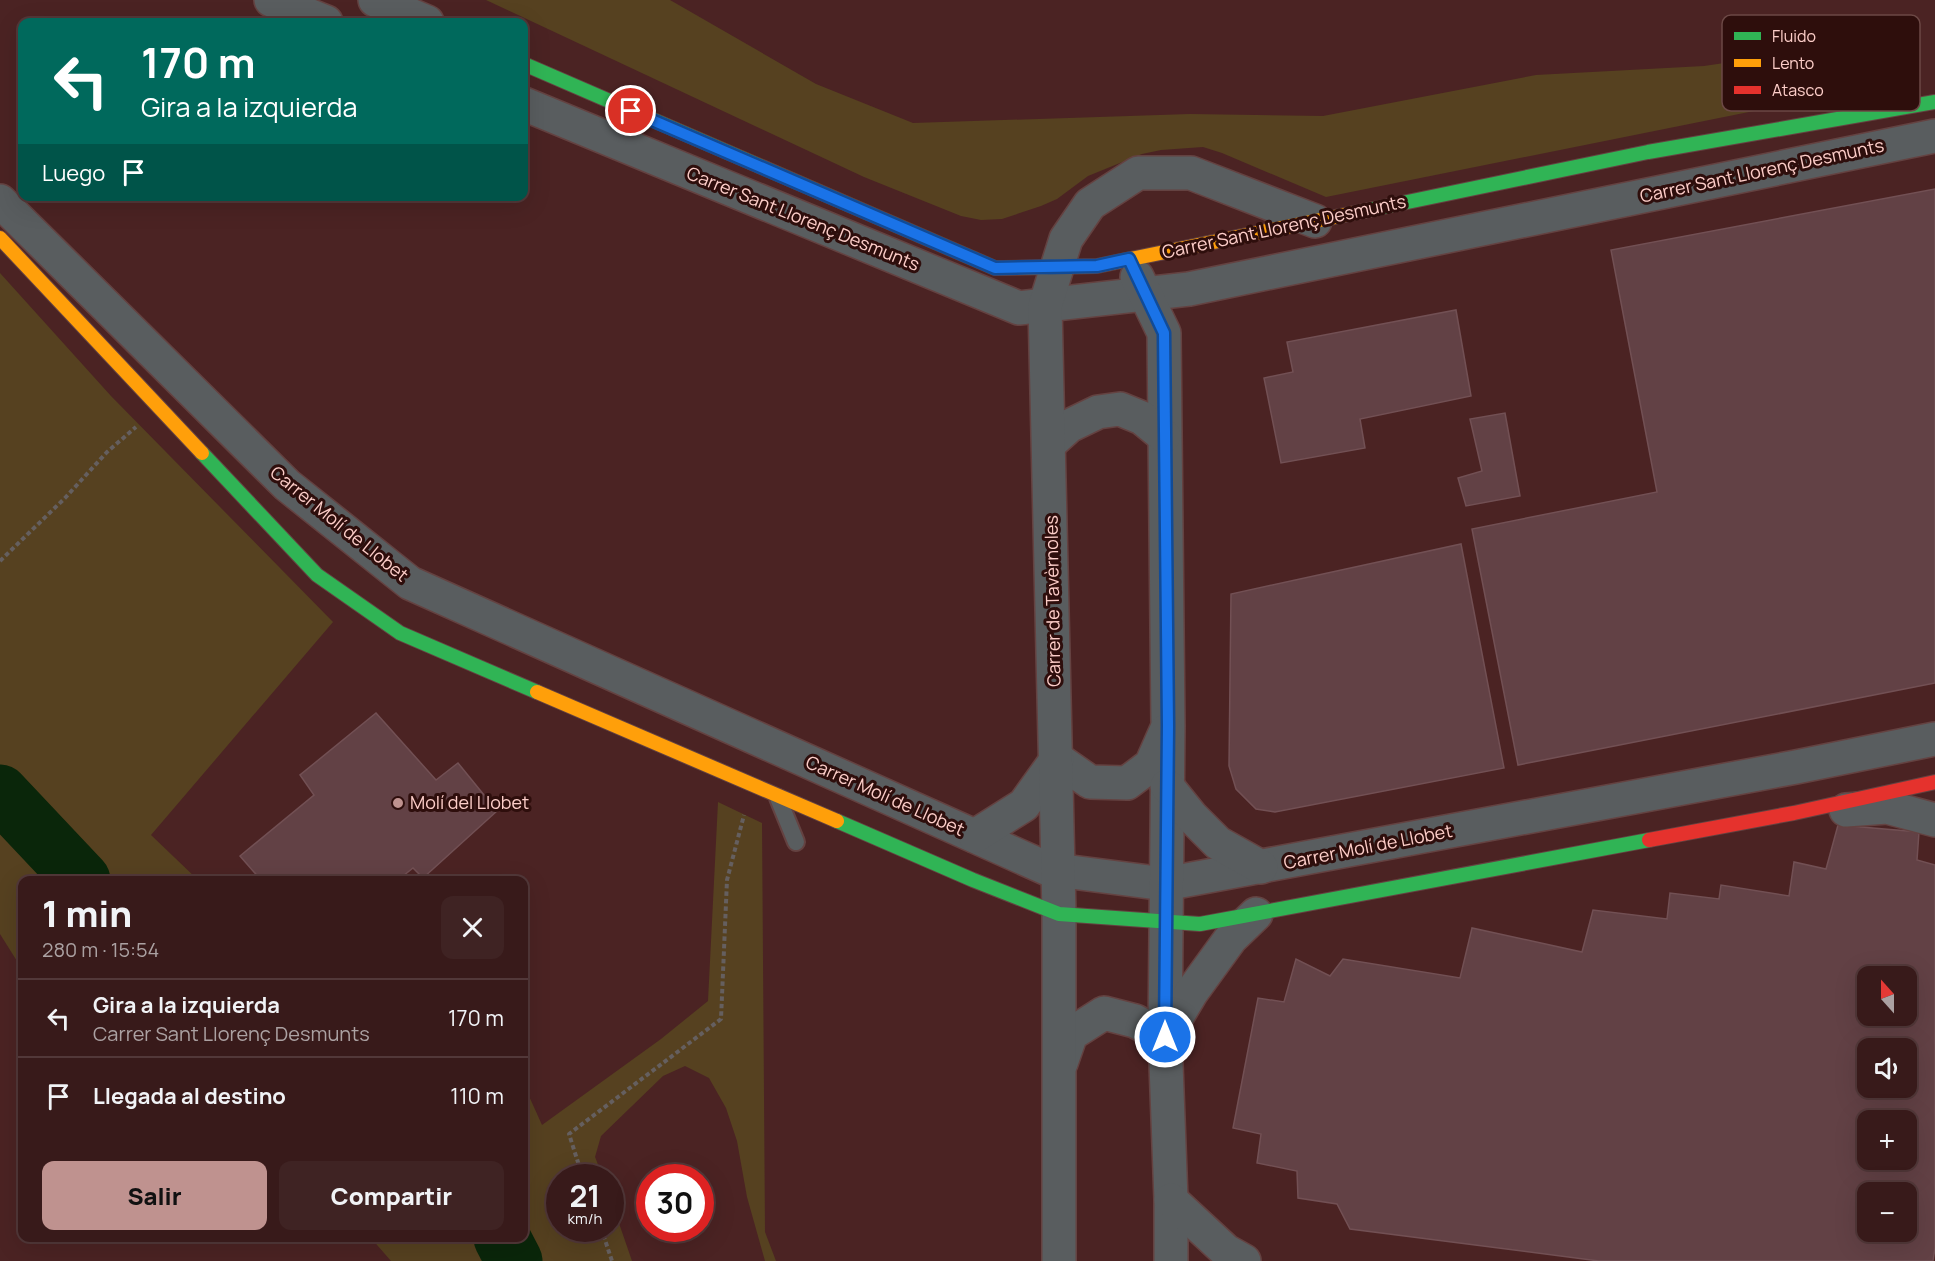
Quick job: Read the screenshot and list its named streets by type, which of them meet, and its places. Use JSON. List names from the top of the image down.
{
  "streets": {
    "street": ["Carrer Sant Llorenç Desmunts", "Carrer Molí de Llobet", "Carrer de Tavèrnoles"]
  },
  "crossings": [
    ["Carrer Sant Llorenç Desmunts", "Carrer de Tavèrnoles"],
    ["Carrer Molí de Llobet", "Carrer de Tavèrnoles"]
  ],
  "places": ["Molí del Llobet"],
  "legend": ["Fluido", "Lento", "Atasco"],
  "north": "top",
  "page": {
    "turn": ["170 m", "Gira a la izquierda"],
    "then": "Luego",
    "heading": ["1 min", "280 m · 15:54"],
    "map_buttons": ["+", "−"],
    "list": [
      {
        "name": "Gira a la izquierda",
        "note": "Carrer Sant Llorenç Desmunts",
        "value": "170 m"
      },
      {
        "name": "Llegada al destino",
        "value": "110 m"
      }
    ],
    "buttons": ["Salir", "Compartir"],
    "speed": "21 km/h",
    "limit": "30"
  }
}
